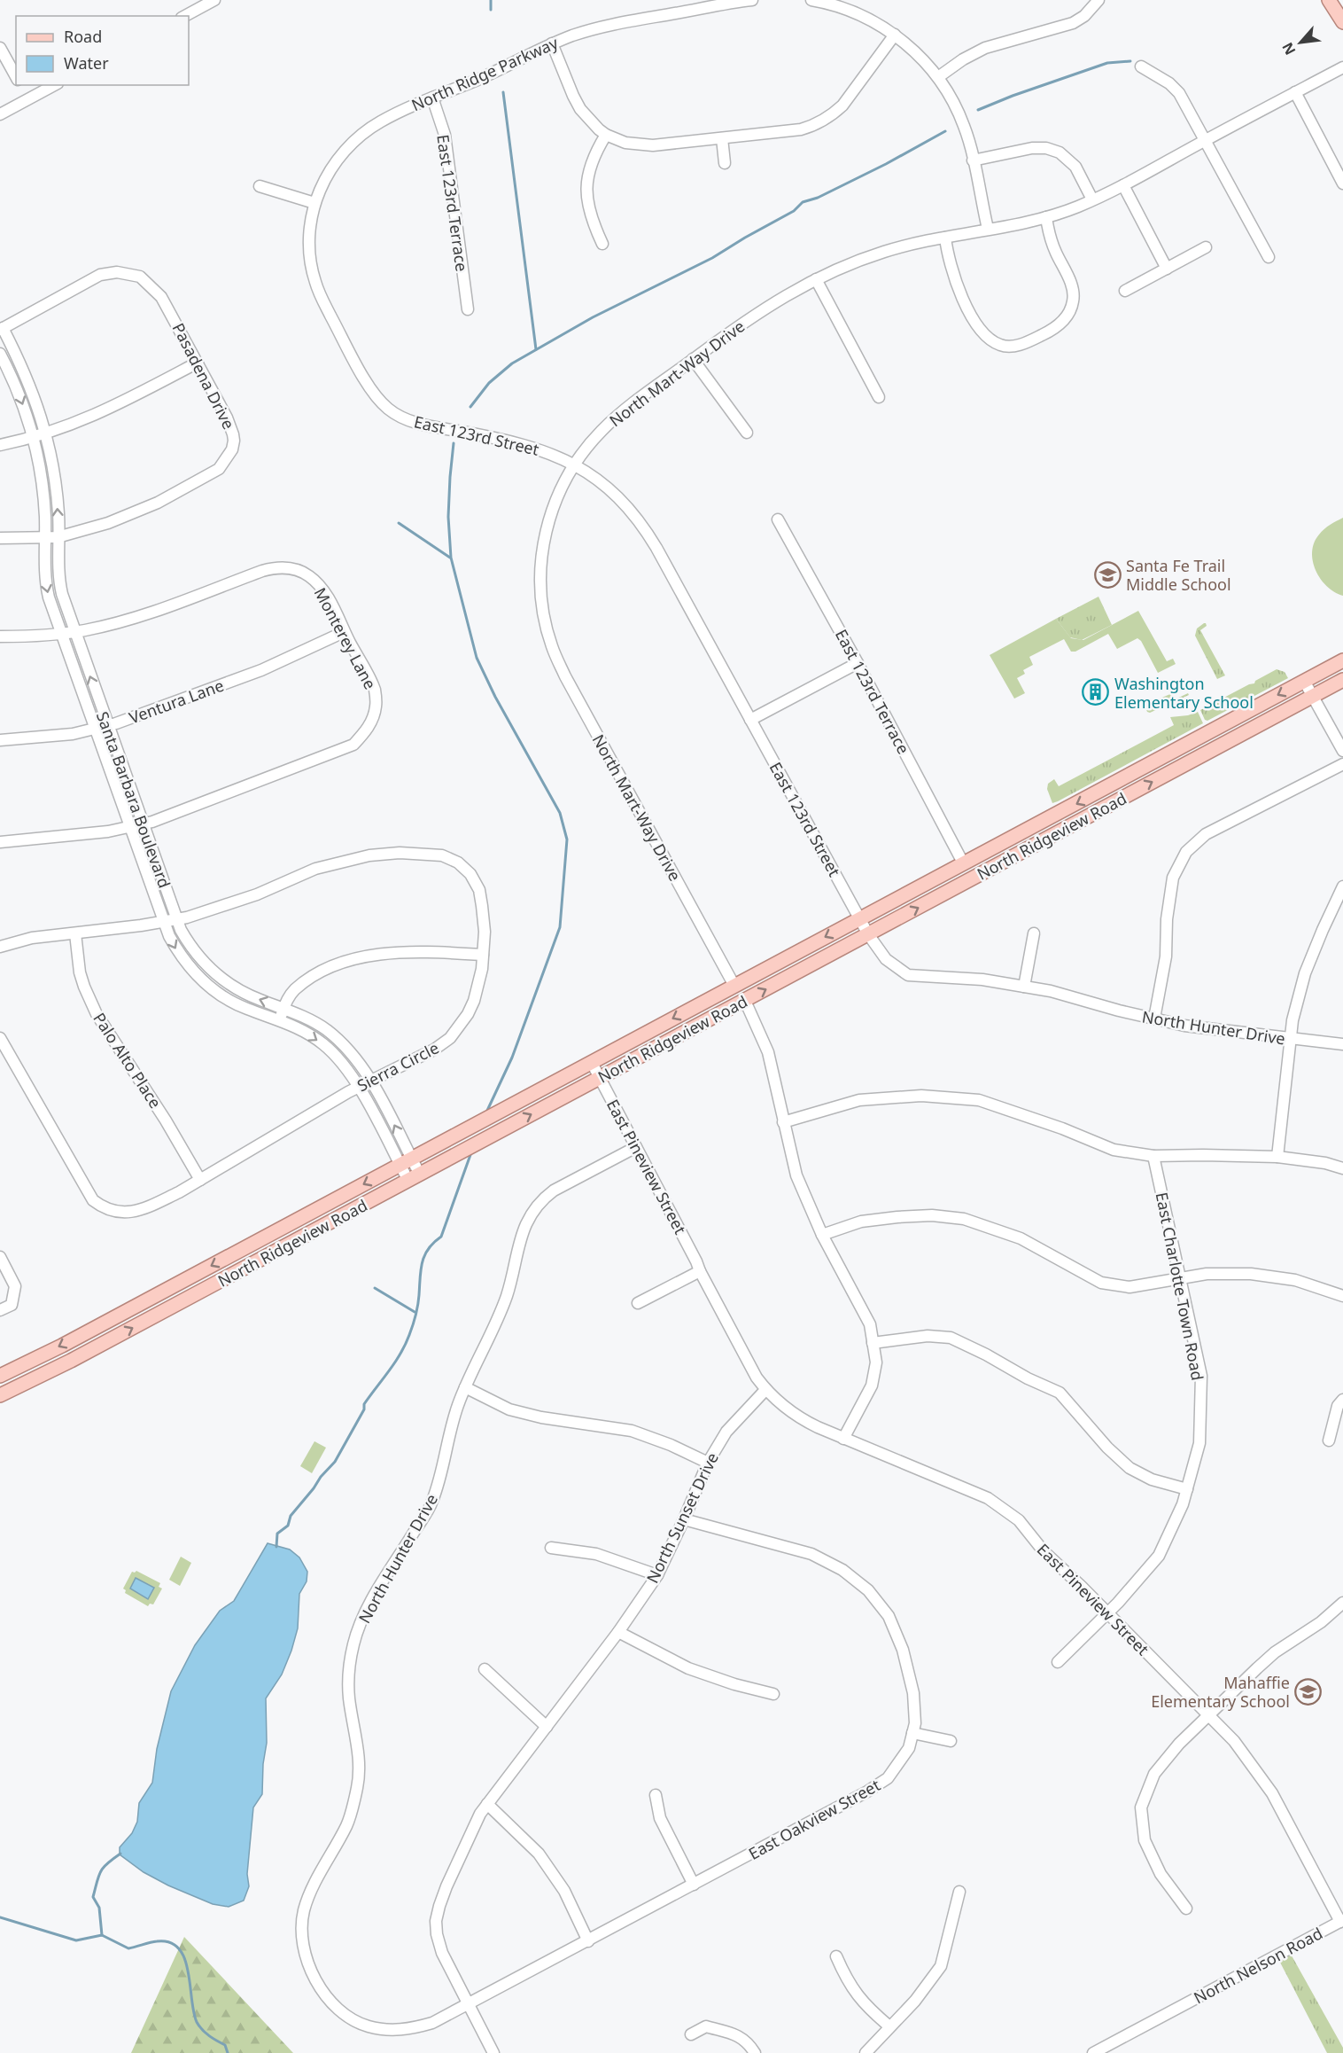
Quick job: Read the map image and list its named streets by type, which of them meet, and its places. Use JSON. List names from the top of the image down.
{
  "streets": {
    "main road": ["North Ridgeview Road"],
    "street": [
      "North Ridge Parkway",
      "East 123rd Terrace",
      "North Mart-Way Drive",
      "Pasadena Drive",
      "East 123rd Street",
      "Monterey Lane",
      "Ventura Lane",
      "Santa Barbara Boulevard",
      "North Hunter Drive",
      "Palo Alto Place",
      "Sierra Circle",
      "East Pineview Street",
      "East Charlotte Town Road",
      "North Sunset Drive",
      "East Oakview Street",
      "North Nelson Road"
    ]
  },
  "crossings": [
    ["North Ridge Parkway", "East 123rd Terrace"],
    ["North Ridge Parkway", "East 123rd Street"],
    ["East 123rd Terrace", "North Ridgeview Road"],
    ["North Mart-Way Drive", "East 123rd Street"],
    ["North Mart-Way Drive", "North Ridgeview Road"],
    ["Pasadena Drive", "Santa Barbara Boulevard"],
    ["East 123rd Street", "North Ridgeview Road"],
    ["East 123rd Street", "North Hunter Drive"],
    ["Monterey Lane", "Ventura Lane"],
    ["Monterey Lane", "Santa Barbara Boulevard"],
    ["Ventura Lane", "Santa Barbara Boulevard"],
    ["Santa Barbara Boulevard", "North Ridgeview Road"],
    ["Santa Barbara Boulevard", "Sierra Circle"],
    ["North Ridgeview Road", "North Hunter Drive"],
    ["North Ridgeview Road", "East Pineview Street"],
    ["North Hunter Drive", "East Pineview Street"],
    ["North Hunter Drive", "North Sunset Drive"],
    ["North Hunter Drive", "East Oakview Street"],
    ["Palo Alto Place", "Sierra Circle"],
    ["East Pineview Street", "East Charlotte Town Road"],
    ["East Pineview Street", "North Sunset Drive"],
    ["East Pineview Street", "North Nelson Road"],
    ["North Sunset Drive", "East Oakview Street"]
  ],
  "places": {
    "school or university": ["Santa Fe Trail Middle School", "Mahaffie Elementary School"],
    "building": ["Washington Elementary School"]
  },
  "legend": ["Road", "Water"],
  "north": "bottom left"
}
